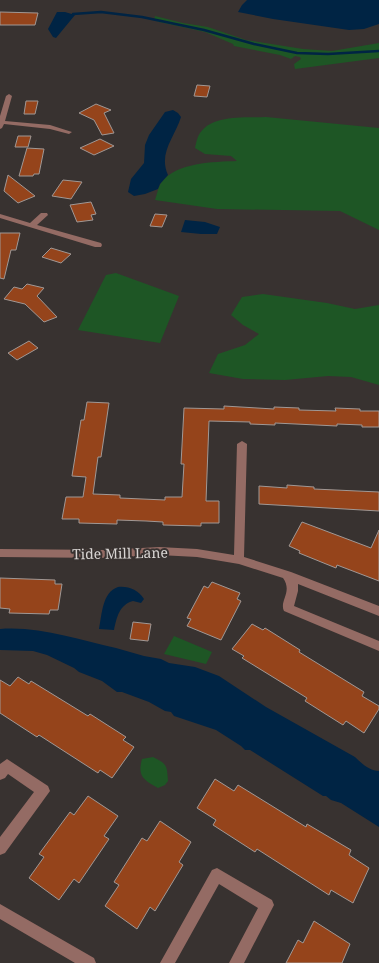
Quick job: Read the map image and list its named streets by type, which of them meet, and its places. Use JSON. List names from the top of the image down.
{
  "streets": {
    "street": ["Tide Mill Lane"]
  }
}
